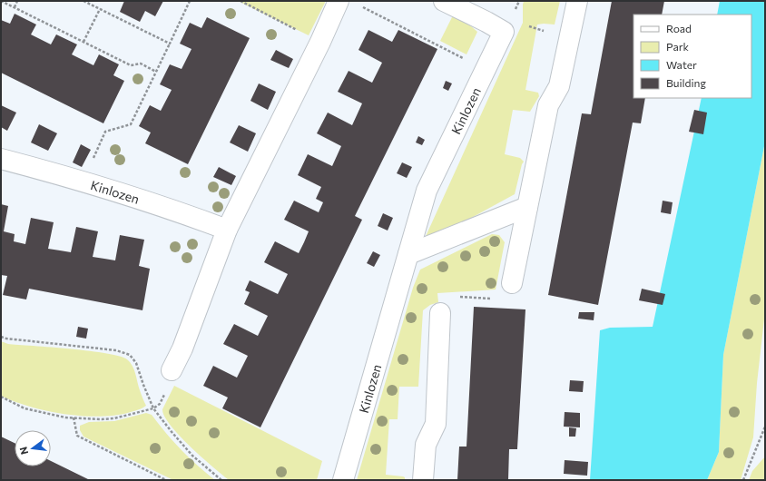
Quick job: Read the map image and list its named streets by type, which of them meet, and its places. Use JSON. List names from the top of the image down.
{
  "streets": {
    "street": ["Kinlozen"]
  },
  "legend": [
    "Road",
    "Park",
    "Water",
    "Building"
  ],
  "north": "left"
}
